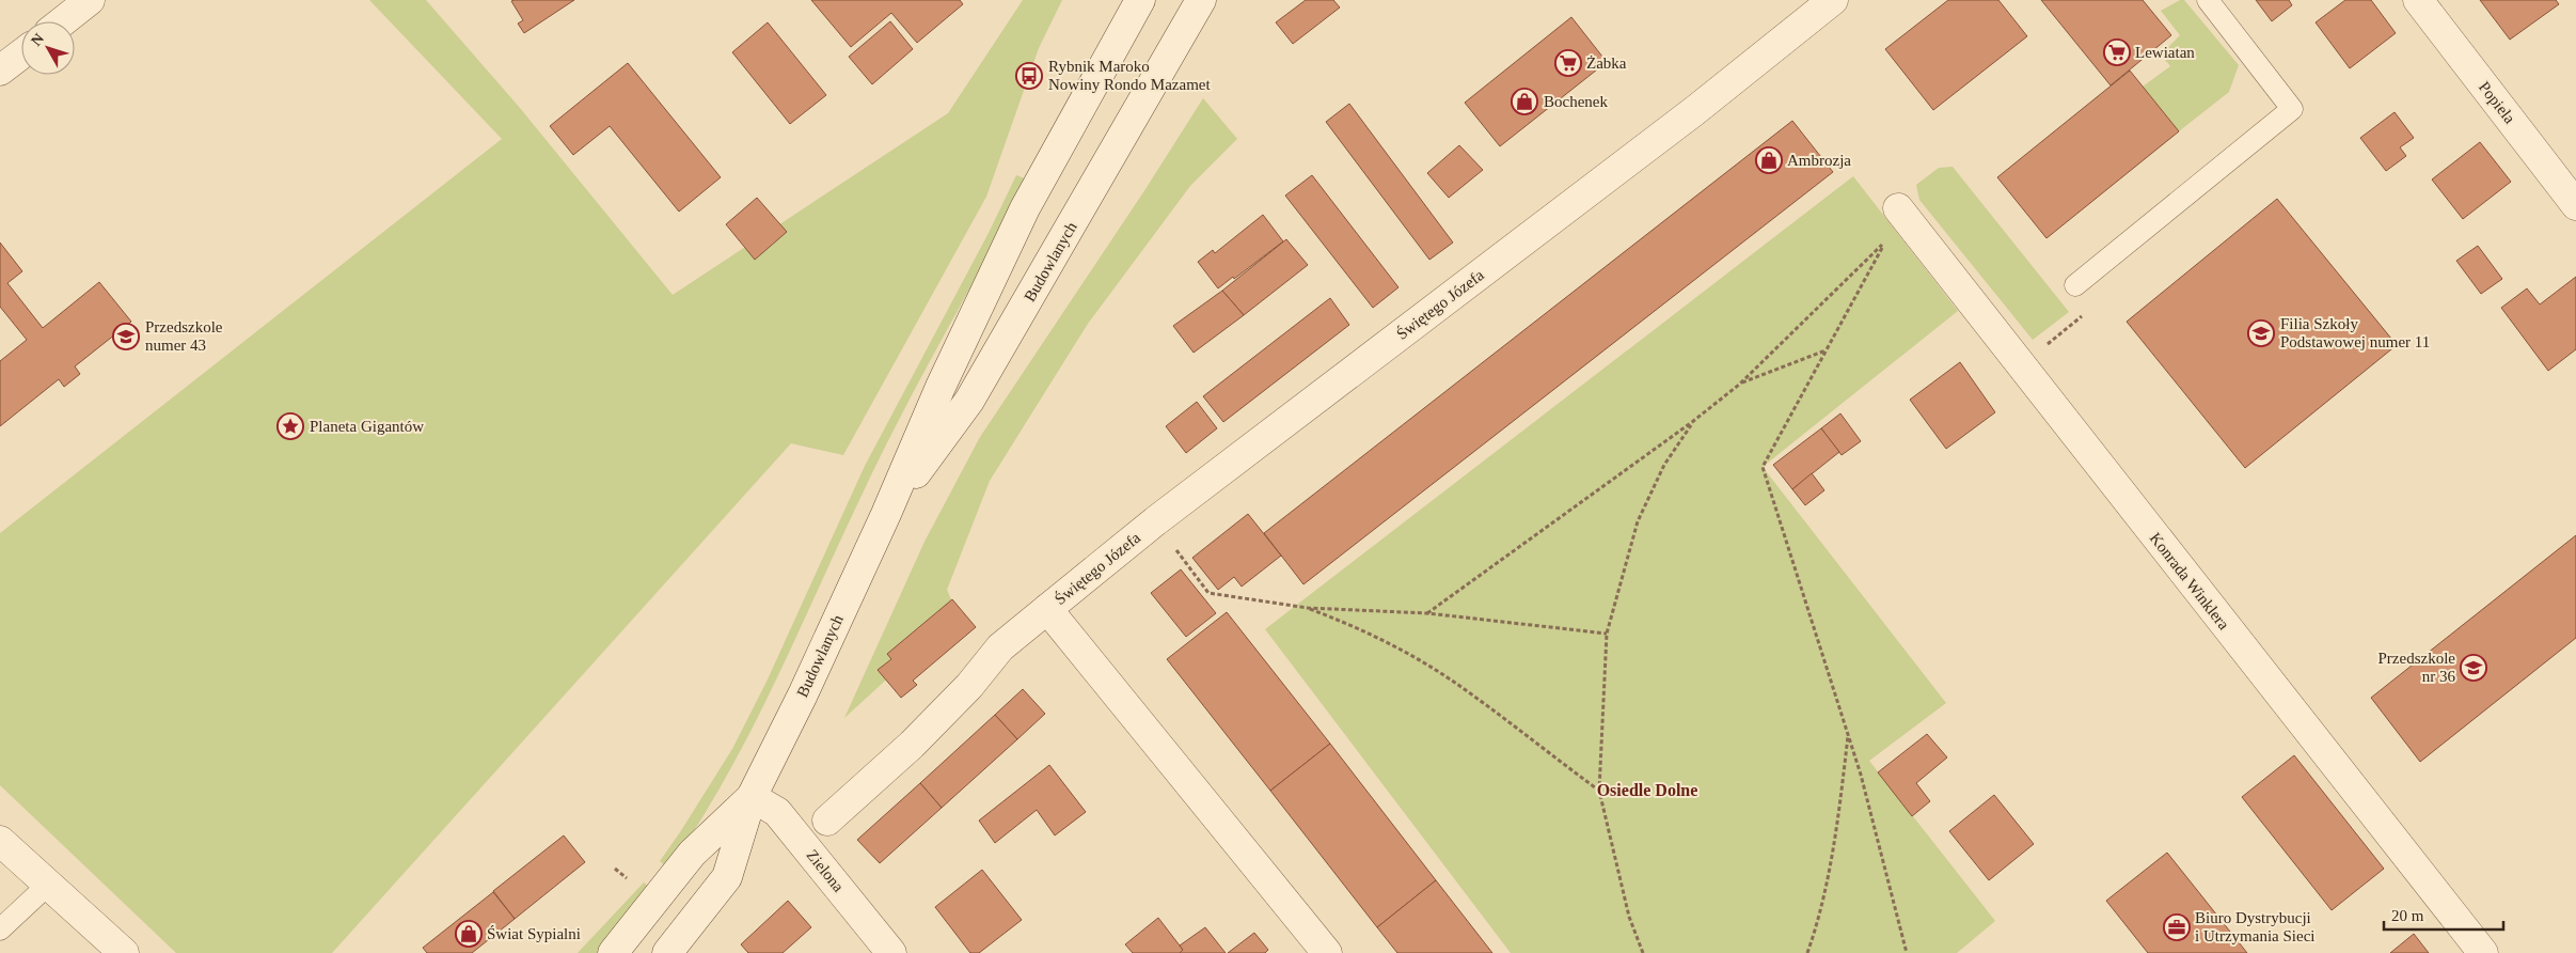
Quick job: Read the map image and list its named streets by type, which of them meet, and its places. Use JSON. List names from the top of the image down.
{
  "streets": {
    "street": [
      "Popiela",
      "Budowlanych",
      "Świętego Józefa",
      "Konrada Winklera",
      "Zielona"
    ]
  },
  "crossings": [
    ["Budowlanych", "Zielona"]
  ],
  "districts": ["Osiedle Dolne"],
  "places": {
    "supermarket": ["Lewiatan", "Żabka"],
    "bus stop": ["Rybnik Maroko Nowiny Rondo Mazamet"],
    "shop": ["Bochenek", "Ambrozja", "Świat Sypialni"],
    "school or university": ["Filia Szkoły Podstawowej numer 11", "Przedszkole numer 43", "Przedszkole nr 36"],
    "place": ["Planeta Gigantów"],
    "office": ["Biuro Dystrybucji i Utrzymania Sieci"]
  },
  "scale_bar": "20 m",
  "north": "top left"
}
